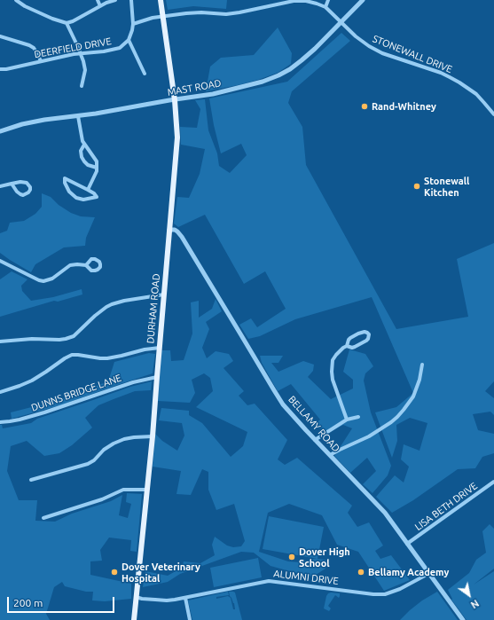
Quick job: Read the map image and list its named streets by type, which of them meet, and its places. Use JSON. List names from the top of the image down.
{
  "streets": {
    "main road": ["DURHAM ROAD"],
    "street": [
      "DEERFIELD DRIVE",
      "STONEWALL DRIVE",
      "MAST ROAD",
      "DUNNS BRIDGE LANE",
      "BELLAMY ROAD",
      "LISA BETH DRIVE",
      "ALUMNI DRIVE"
    ]
  },
  "crossings": [
    ["STONEWALL DRIVE", "MAST ROAD"],
    ["MAST ROAD", "DURHAM ROAD"],
    ["DURHAM ROAD", "DUNNS BRIDGE LANE"],
    ["DURHAM ROAD", "BELLAMY ROAD"],
    ["DURHAM ROAD", "ALUMNI DRIVE"],
    ["BELLAMY ROAD", "LISA BETH DRIVE"],
    ["BELLAMY ROAD", "ALUMNI DRIVE"]
  ],
  "places": [
    "Rand-Whitney",
    "Stonewall Kitchen",
    "Dover High School",
    "Dover Veterinary Hospital",
    "Bellamy Academy"
  ],
  "scale_bar": "200 m",
  "north": "bottom right"
}
